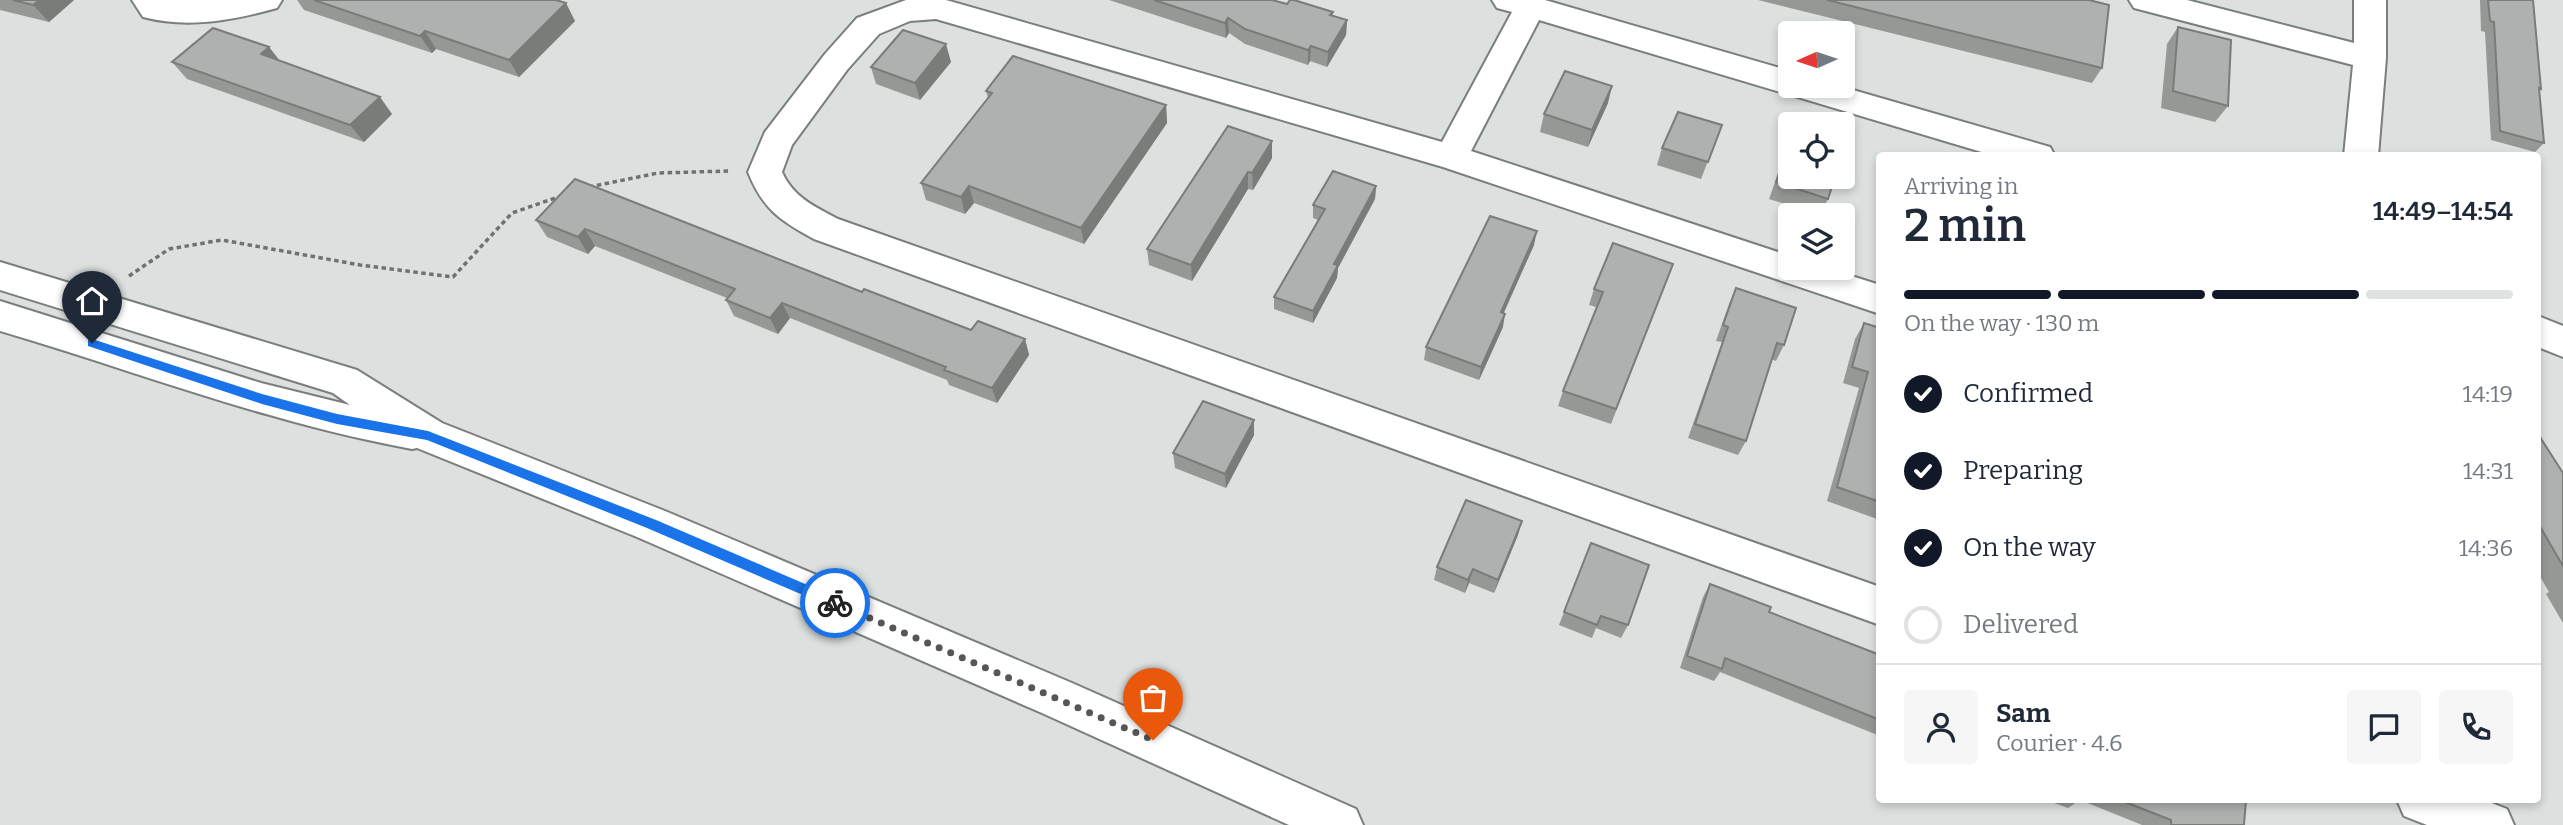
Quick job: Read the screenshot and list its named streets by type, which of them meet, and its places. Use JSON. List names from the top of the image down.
{
  "north": "left",
  "page": {
    "heading": ["2 min", "Arriving in", "14:49–14:54"],
    "panel": ["Sam", "Courier · 4.6"],
    "bar": "On the way · 130 m",
    "list": [
      ["Confirmed", "14:19"],
      ["Preparing", "14:31"],
      ["On the way", "14:36"],
      "Delivered"
    ]
  }
}
